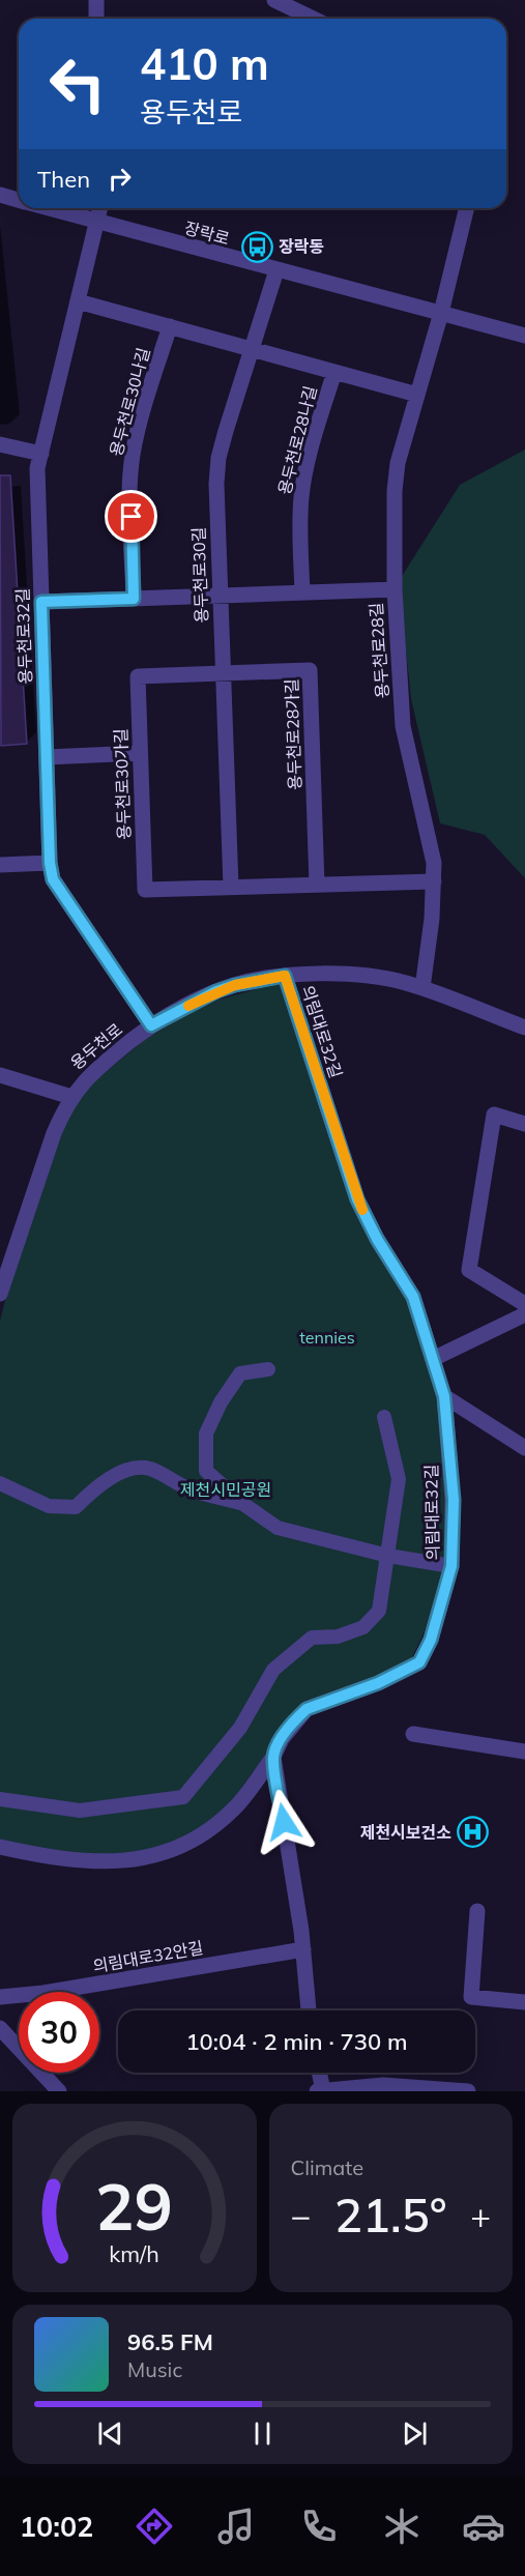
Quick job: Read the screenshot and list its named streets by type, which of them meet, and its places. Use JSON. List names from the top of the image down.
{
  "streets": {
    "street": [
      "장락로",
      "용두천로30나길",
      "용두천로28나길",
      "용두천로30길",
      "용두천로32길",
      "용두천로28길",
      "용두천로28가길",
      "용두천로30가길",
      "의림대로32길",
      "용두천로",
      "의림대로32안길"
    ]
  },
  "crossings": [
    ["장락로", "용두천로30길"],
    ["장락로", "용두천로32길"],
    ["장락로", "용두천로28길"],
    ["용두천로30길", "용두천로28가길"],
    ["용두천로30길", "용두천로30가길"],
    ["용두천로32길", "용두천로"],
    ["용두천로28길", "용두천로"],
    ["용두천로28가길", "용두천로30가길"],
    ["의림대로32길", "용두천로"]
  ],
  "parks": ["tennies", "제천시민공원"],
  "places": {
    "bus stop": ["장락동"],
    "hospital": ["제천시보건소"]
  },
  "page": {
    "turn": ["410 m", "용두천로"],
    "then": "Then",
    "limit": "30",
    "trip": "10:04 · 2 min · 730 m",
    "tile": "Climate",
    "heat": ["−", "21.5°", "+"],
    "song": ["96.5 FM", "Music"],
    "tabs": "10:02",
    "gauge": ["29", "km/h"]
  }
}
